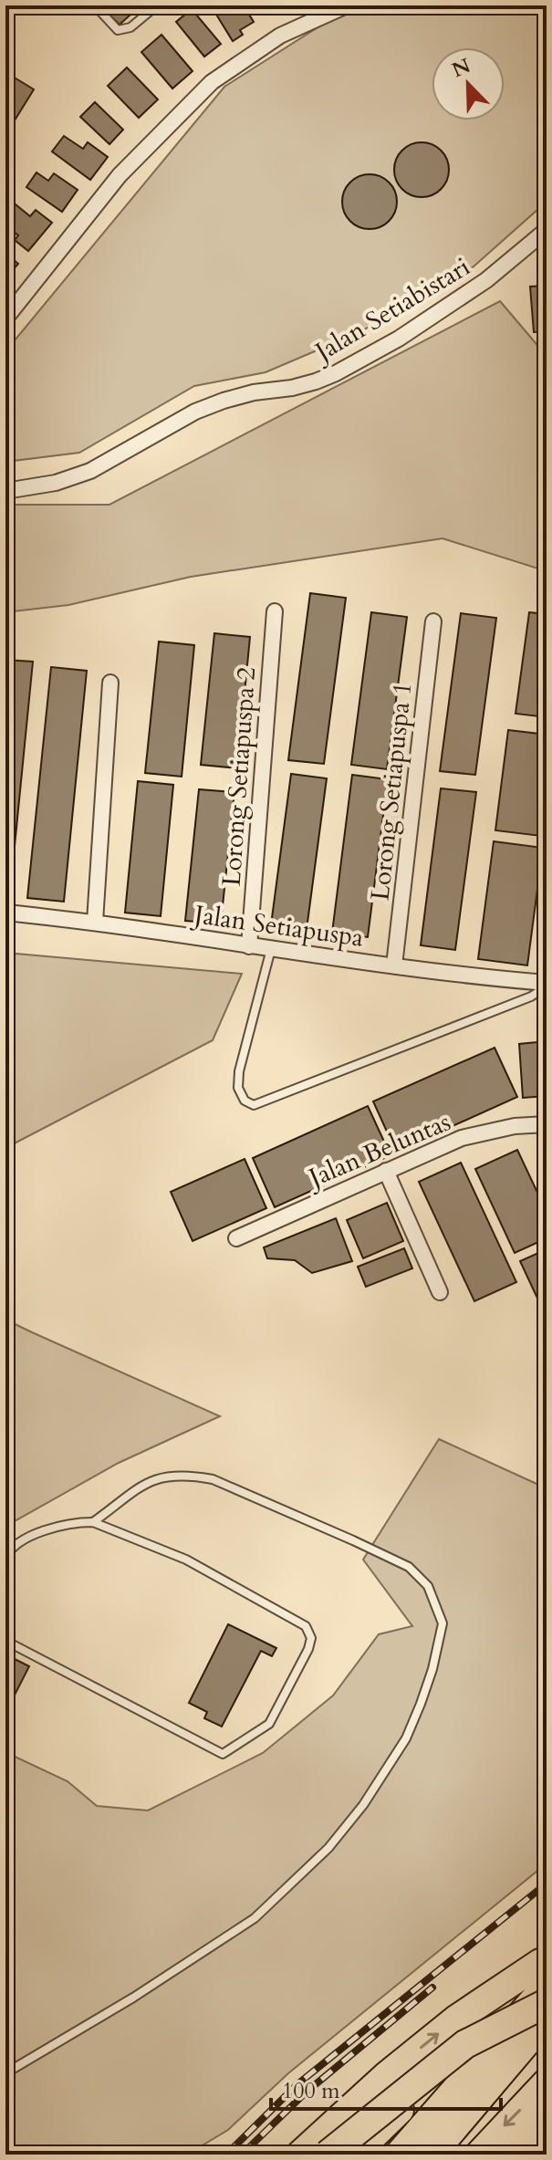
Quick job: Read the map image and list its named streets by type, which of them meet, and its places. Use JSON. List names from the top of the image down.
{
  "streets": {
    "street": [
      "Jalan Setiabistari",
      "Lorong Setiapuspa 2",
      "Lorong Setiapuspa 1",
      "Jalan Setiapuspa",
      "Jalan Beluntas"
    ]
  },
  "crossings": [
    ["Lorong Setiapuspa 2", "Jalan Setiapuspa"],
    ["Lorong Setiapuspa 1", "Jalan Setiapuspa"]
  ],
  "scale_bar": "100 m",
  "north": "top left"
}
